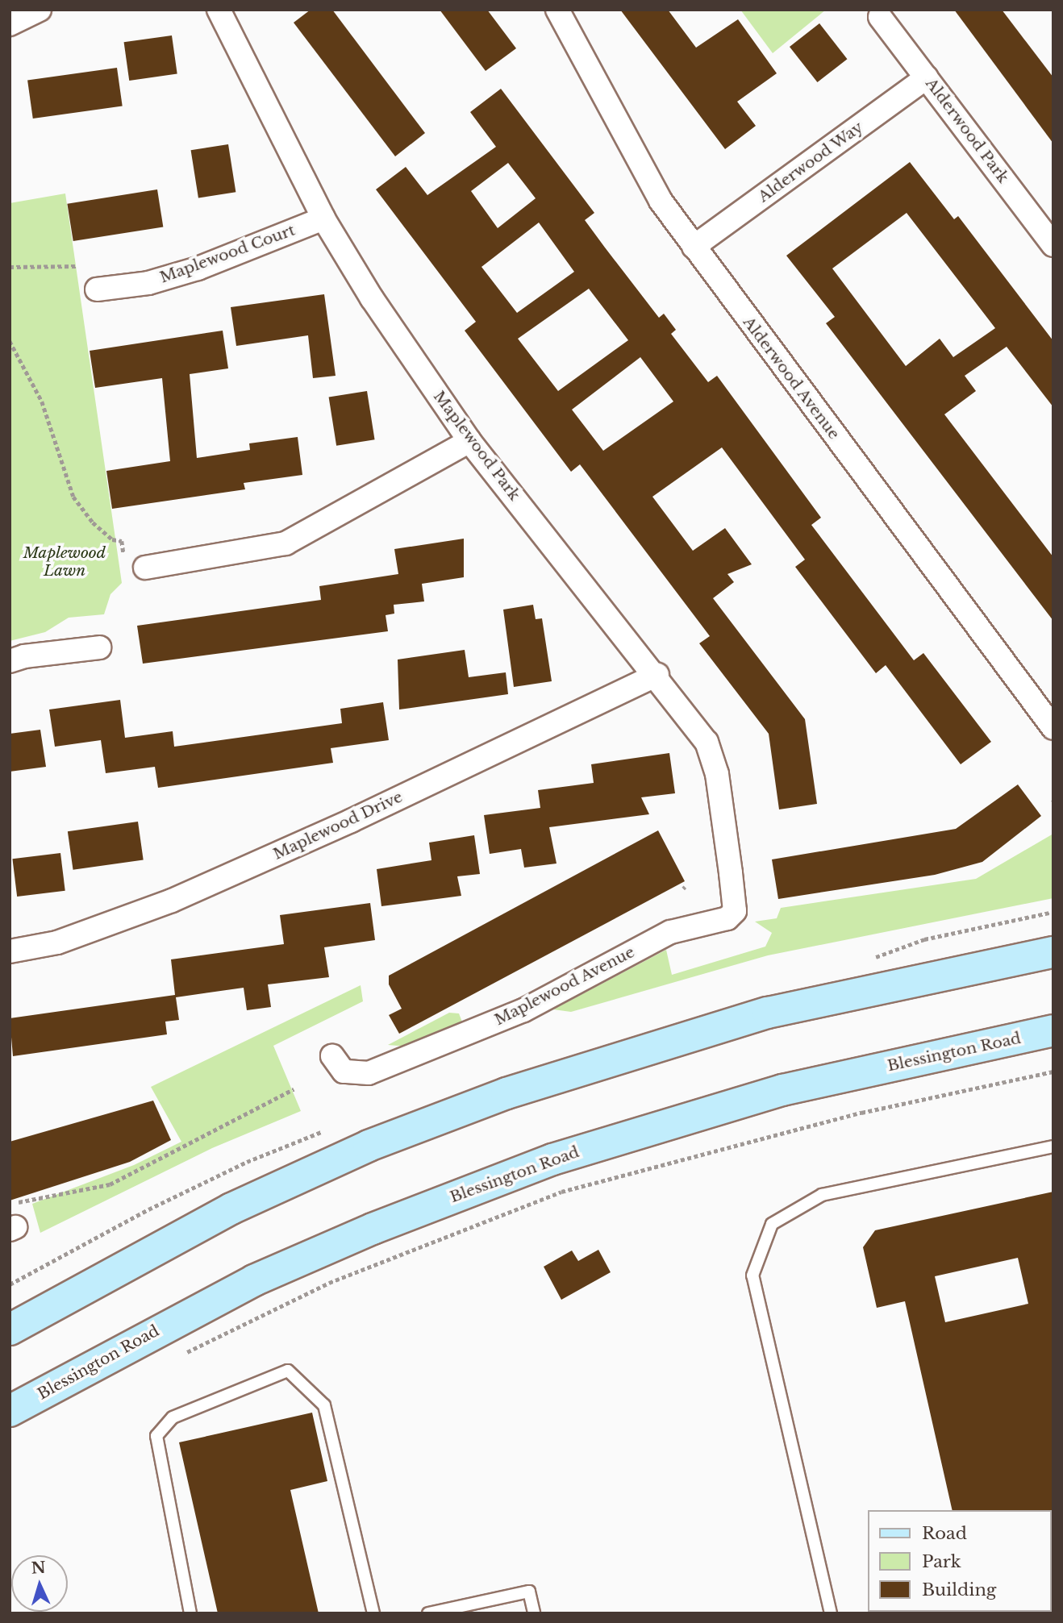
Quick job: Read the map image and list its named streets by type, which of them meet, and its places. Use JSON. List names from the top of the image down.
{
  "streets": {
    "main road": ["Blessington Road"],
    "street": [
      "Alderwood Park",
      "Alderwood Way",
      "Maplewood Court",
      "Alderwood Avenue",
      "Maplewood Park",
      "Maplewood Drive",
      "Maplewood Avenue"
    ]
  },
  "crossings": [
    ["Alderwood Park", "Alderwood Way"],
    ["Alderwood Way", "Alderwood Avenue"],
    ["Maplewood Court", "Maplewood Park"],
    ["Maplewood Park", "Maplewood Drive"],
    ["Maplewood Park", "Maplewood Avenue"]
  ],
  "parks": ["Maplewood Lawn"],
  "legend": ["Road", "Park", "Building"],
  "north": "top"
}
